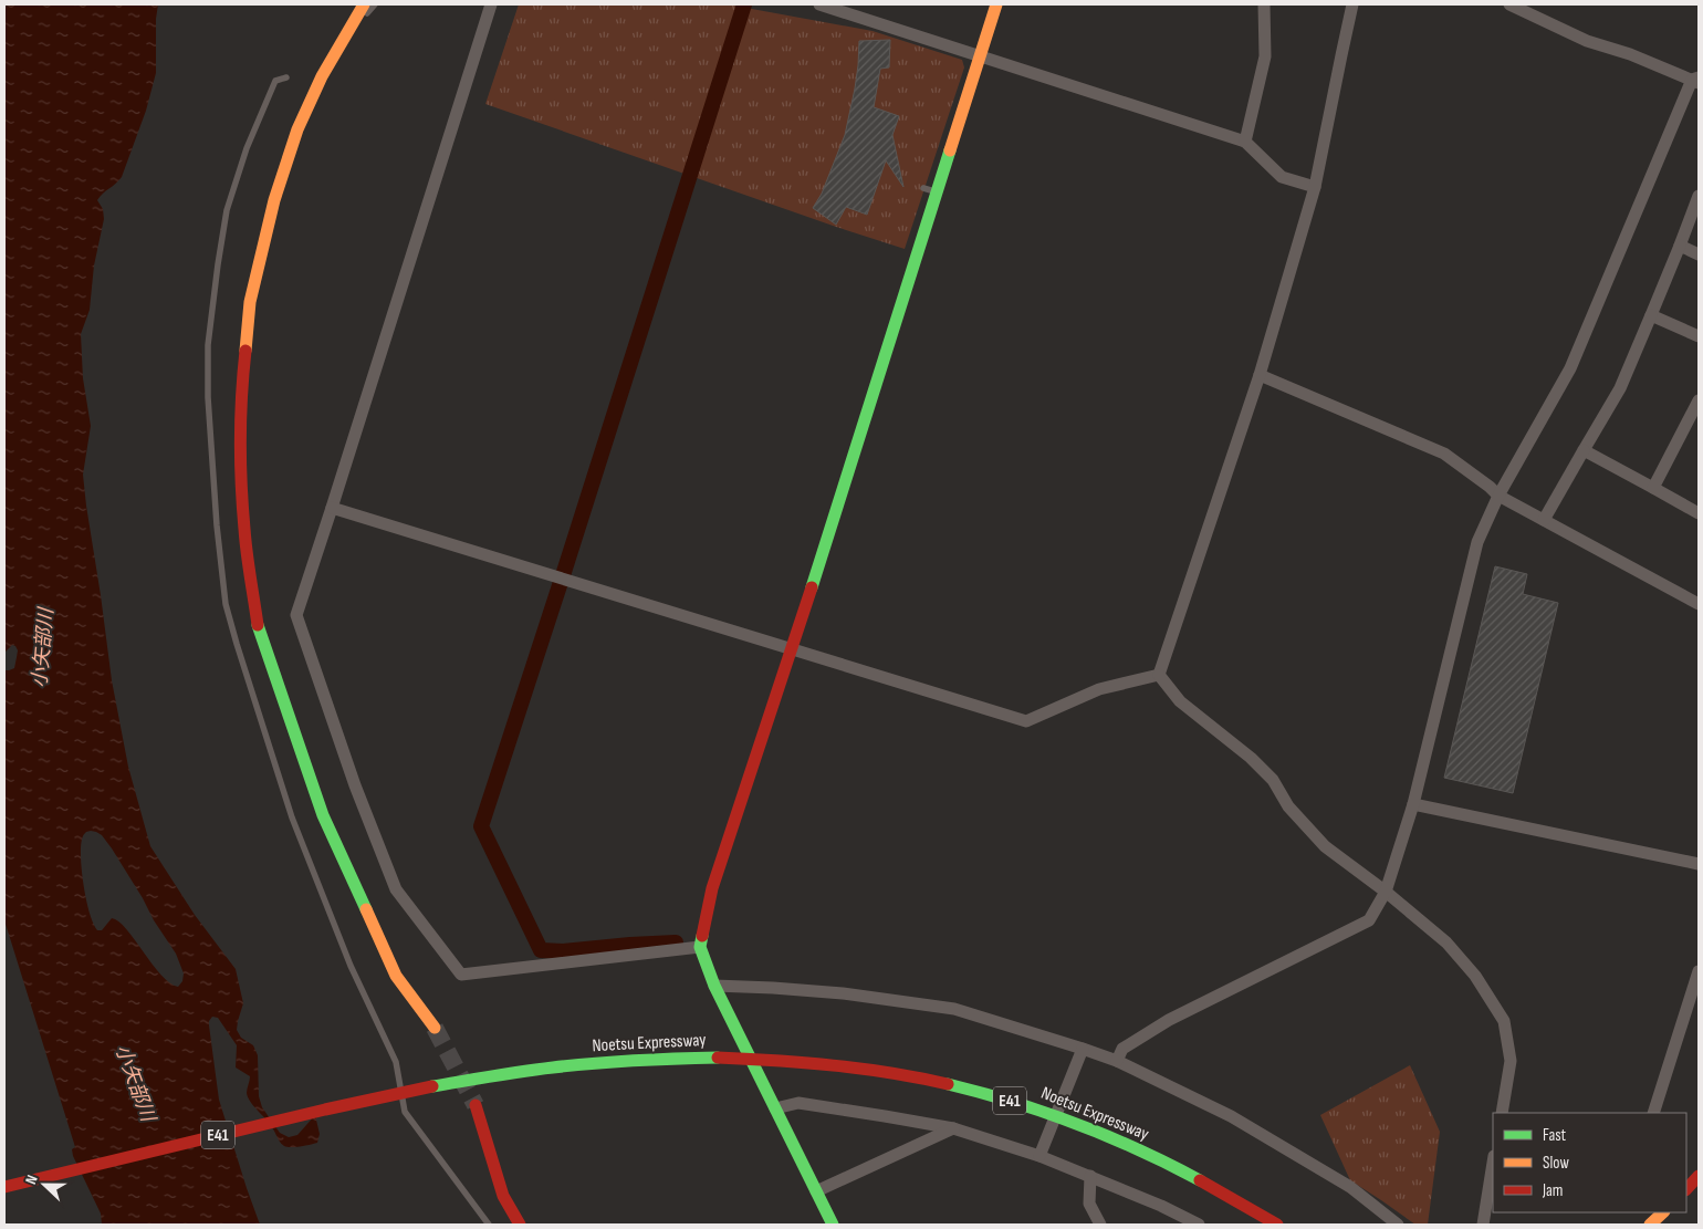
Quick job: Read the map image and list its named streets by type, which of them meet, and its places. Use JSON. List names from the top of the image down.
{
  "streets": {
    "main road": ["Noetsu Expressway", "E41"]
  },
  "water": ["小矢部川"],
  "legend": ["Fast", "Slow", "Jam"],
  "north": "left"
}
